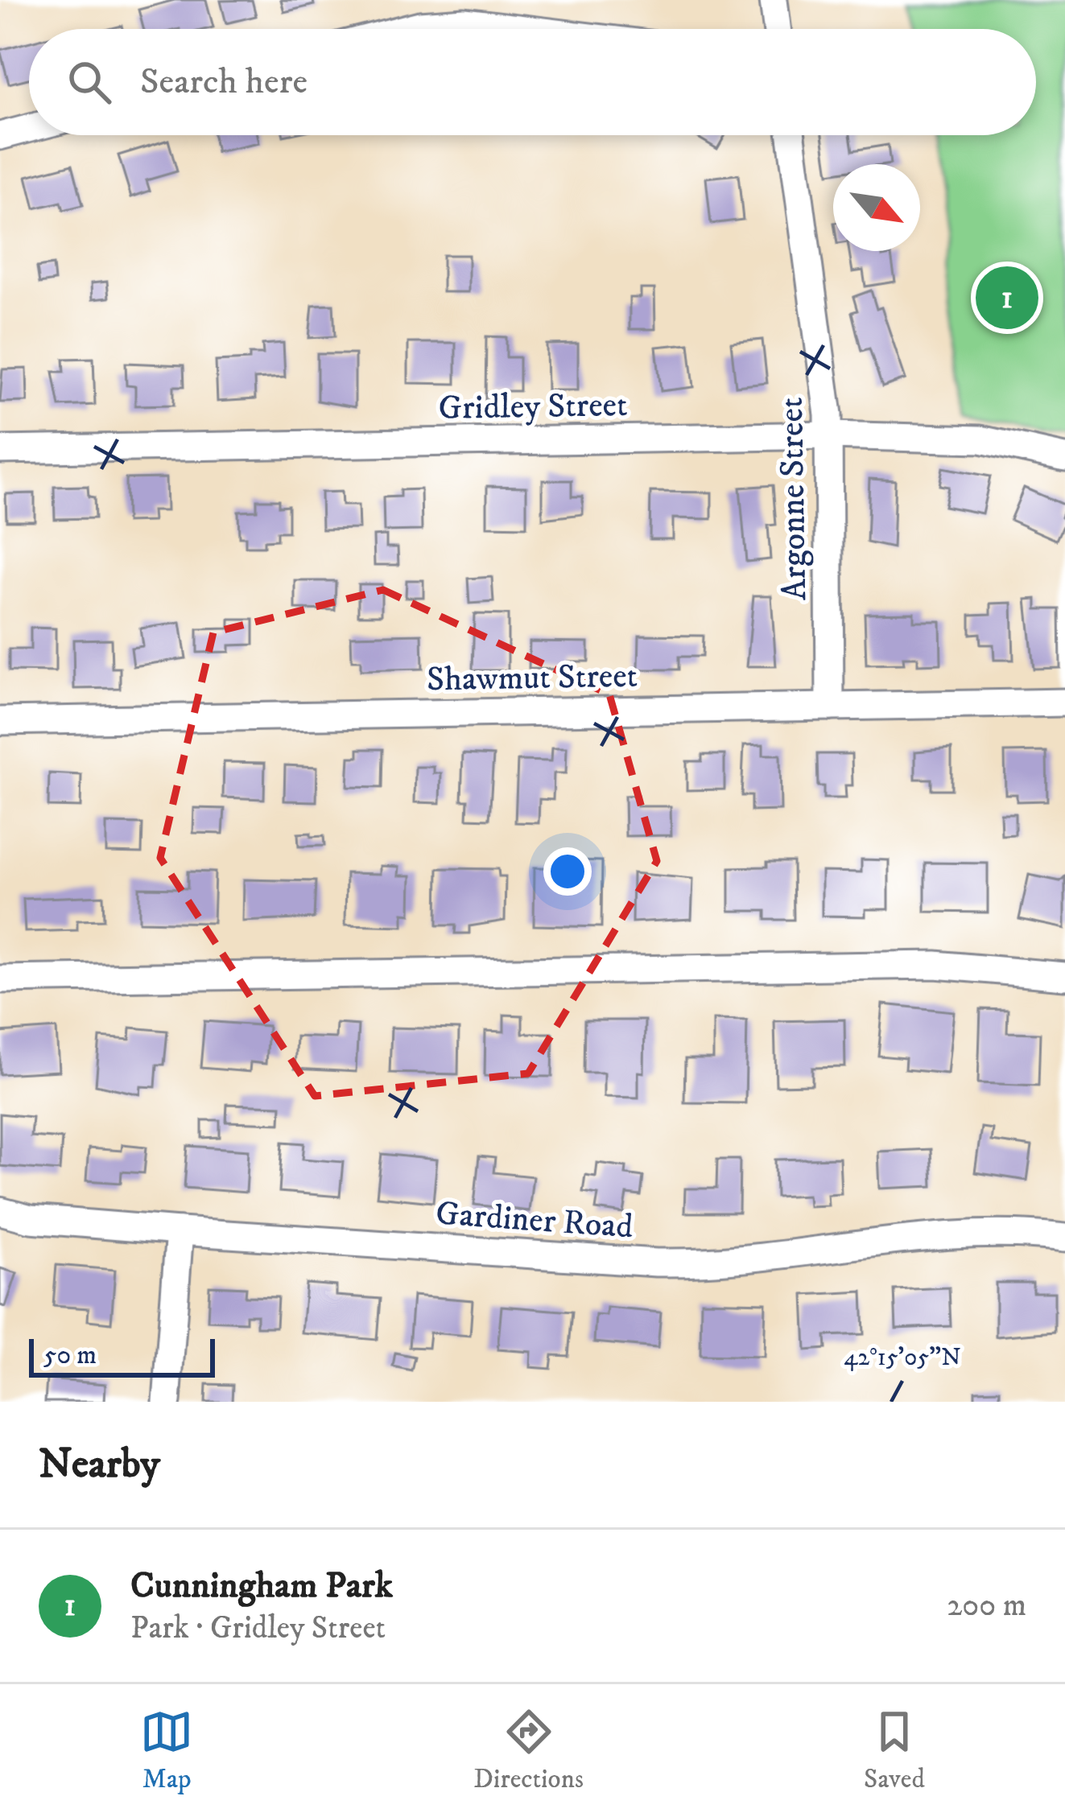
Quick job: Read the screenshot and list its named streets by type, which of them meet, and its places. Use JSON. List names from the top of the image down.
{
  "streets": {
    "street": [
      "Gridley Street",
      "Argonne Street",
      "Shawmut Street",
      "Gardiner Road"
    ]
  },
  "crossings": [
    ["Gridley Street", "Argonne Street"],
    ["Argonne Street", "Shawmut Street"]
  ],
  "scale_bar": "50 m",
  "north": "bottom right",
  "page": {
    "search": "Search here",
    "pins": "1",
    "scale": "50 m",
    "heading": "Nearby",
    "list": [
      {
        "mark": "1",
        "name": "Cunningham Park",
        "note": "Park · Gridley Street",
        "value": "200 m"
      }
    ],
    "nav": ["Map", "Directions", "Saved"]
  },
  "coordinates": ["42°15'05\"N"]
}
